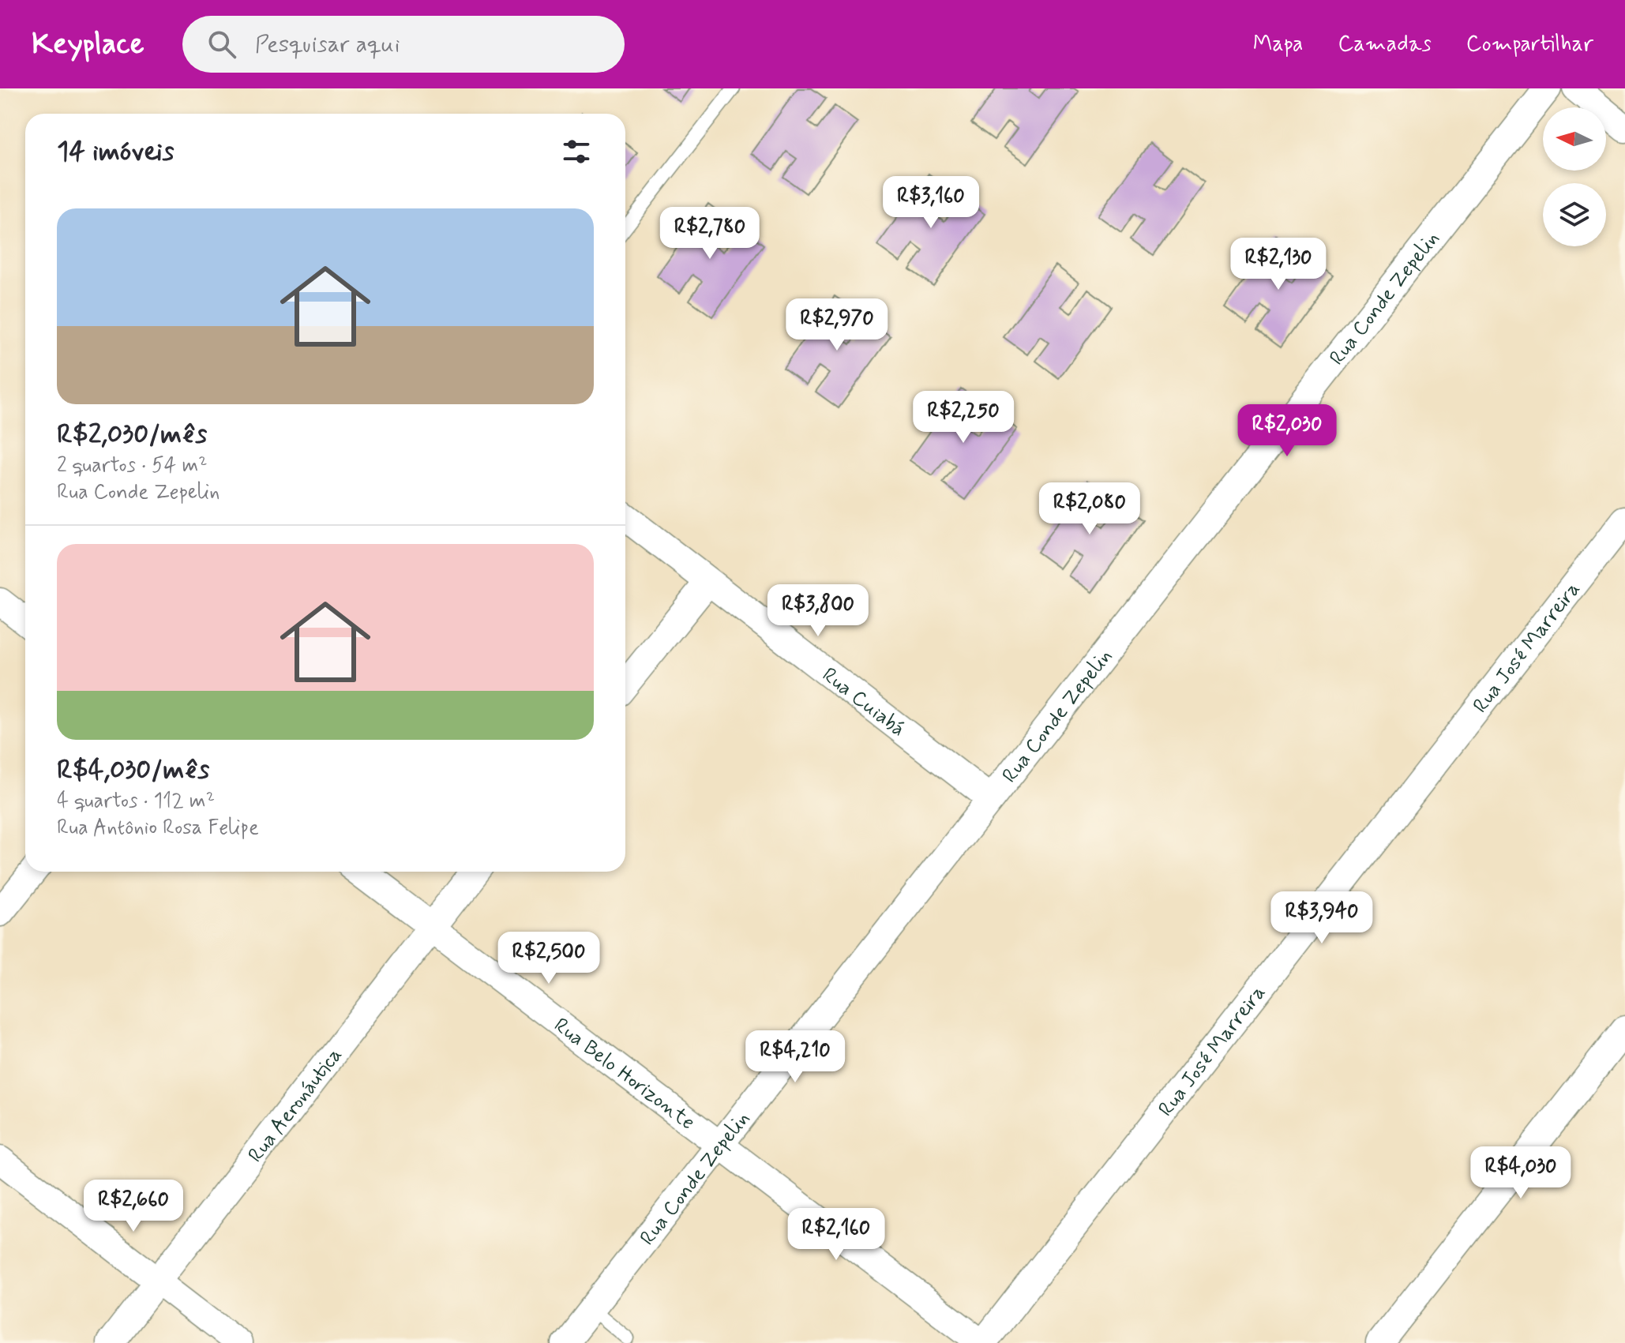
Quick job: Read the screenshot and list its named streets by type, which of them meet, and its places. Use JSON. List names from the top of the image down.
{
  "streets": {
    "street": [
      "Rua Conde Zepelin",
      "Rua José Marreira",
      "Rua Cuiabá",
      "Rua Belo Horizonte",
      "Rua Aeronáutica"
    ]
  },
  "crossings": [
    ["Rua Conde Zepelin", "Rua Cuiabá"],
    ["Rua Conde Zepelin", "Rua Belo Horizonte"],
    ["Rua José Marreira", "Rua Belo Horizonte"],
    ["Rua Belo Horizonte", "Rua Aeronáutica"]
  ],
  "north": "left",
  "page": {
    "header": "Keyplace",
    "search": "Pesquisar aqui",
    "nav": ["Mapa", "Camadas", "Compartilhar"],
    "heading": "14 imóveis",
    "price": [
      "R$3,160",
      "R$2,780",
      "R$2,130",
      "R$2,970",
      "R$2,250",
      "R$2,030",
      "R$2,080",
      "R$3,800",
      "R$3,940",
      "R$2,500",
      "R$4,210",
      "R$4,030",
      "R$2,660",
      "R$2,160"
    ],
    "list": [
      {
        "name": "R$2,030/mês",
        "note": "2 quartos · 54 m² · Rua Conde Zepelin"
      },
      {
        "name": "R$4,030/mês",
        "note": "4 quartos · 112 m² · Rua Antônio Rosa Felipe"
      }
    ]
  }
}
